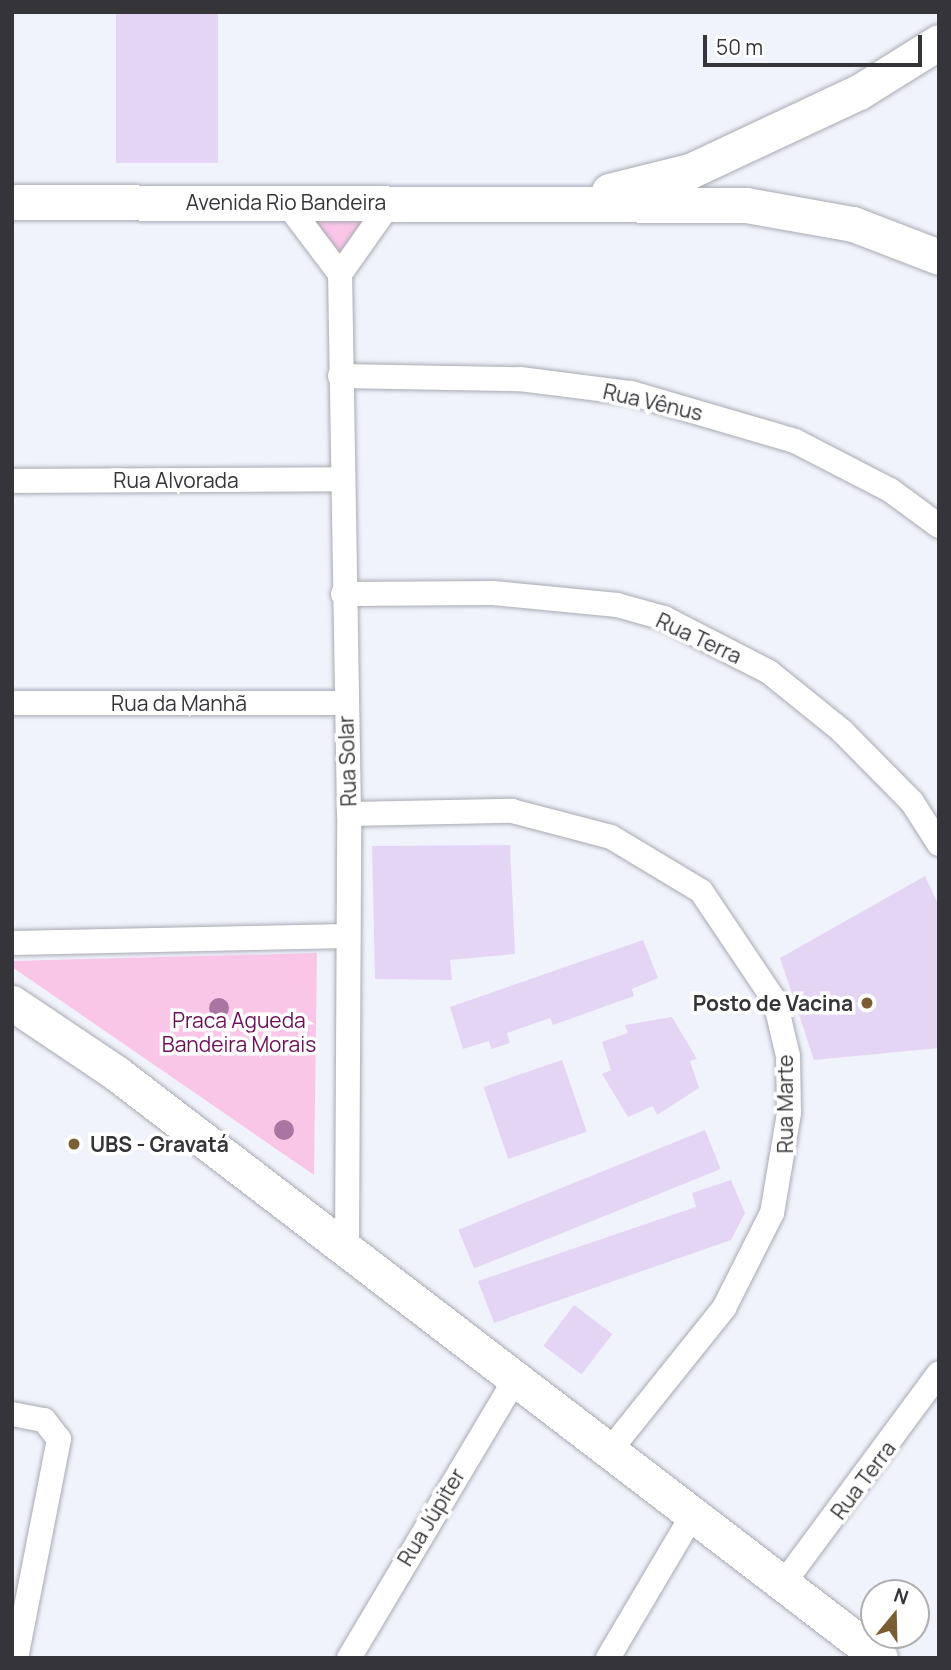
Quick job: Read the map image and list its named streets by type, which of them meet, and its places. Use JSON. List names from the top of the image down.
{
  "streets": {
    "street": [
      "Avenida Rio Bandeira",
      "Rua Vênus",
      "Rua Alvorada",
      "Rua Terra",
      "Rua da Manhã",
      "Rua Solar",
      "Rua Marte",
      "Rua Júpiter"
    ]
  },
  "crossings": [
    ["Rua Vênus", "Rua Solar"],
    ["Rua Alvorada", "Rua Solar"],
    ["Rua Terra", "Rua Solar"],
    ["Rua da Manhã", "Rua Solar"],
    ["Rua Solar", "Rua Marte"]
  ],
  "parks": ["Praca Agueda Bandeira Morais"],
  "places": ["Posto de Vacina", "UBS - Gravatá"],
  "scale_bar": "50 m",
  "north": "top"
}
